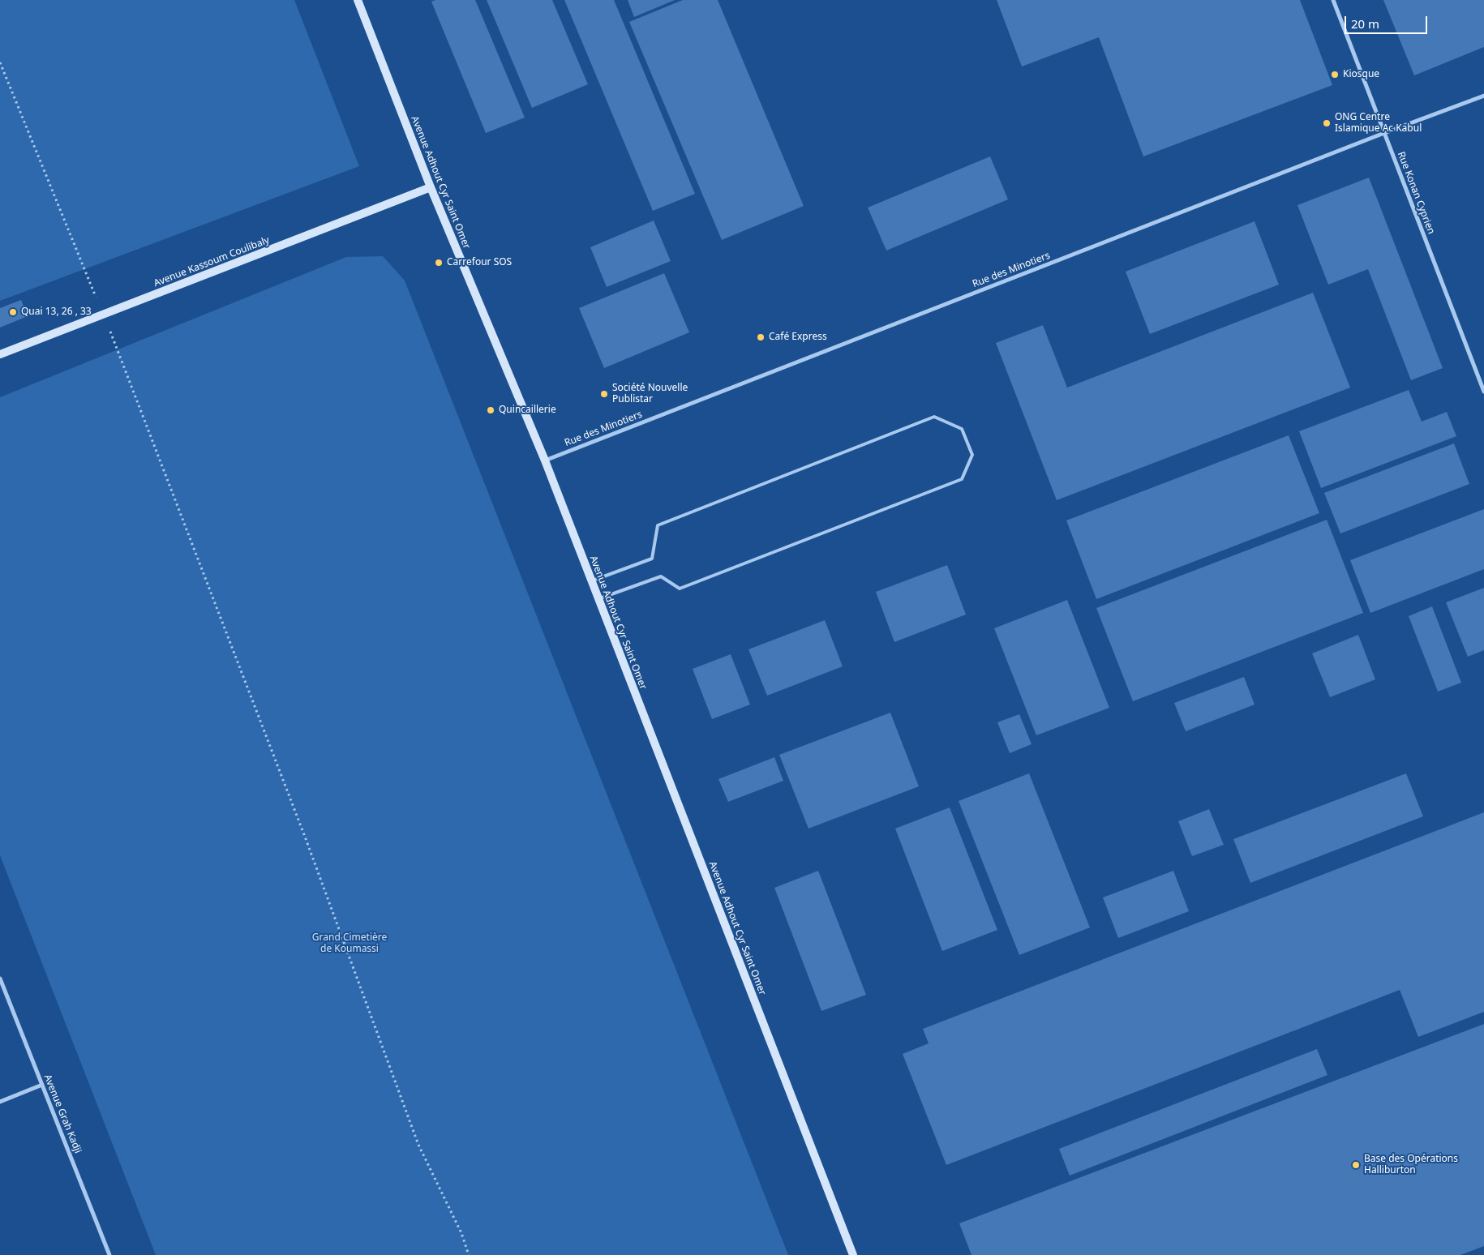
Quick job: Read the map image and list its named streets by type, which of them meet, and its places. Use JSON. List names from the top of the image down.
{
  "streets": {
    "street": [
      "Avenue Adhout Cyr Saint Omer",
      "Rue Konan Cyprien",
      "Avenue Kassoum Coulibaly",
      "Rue des Minotiers",
      "Avenue Grah Kadji"
    ]
  },
  "crossings": [
    ["Avenue Adhout Cyr Saint Omer", "Avenue Kassoum Coulibaly"],
    ["Avenue Adhout Cyr Saint Omer", "Rue des Minotiers"],
    ["Rue Konan Cyprien", "Rue des Minotiers"]
  ],
  "parks": ["Grand Cimetière de Koumassi"],
  "places": [
    "Kiosque",
    "ONG Centre Islamique Ac Kabul",
    "Carrefour SOS",
    "Quai 13, 26 , 33",
    "Café Express",
    "Société Nouvelle Publistar",
    "Quincaillerie",
    "Base des Opérations Halliburton"
  ],
  "scale_bar": "20 m"
}
